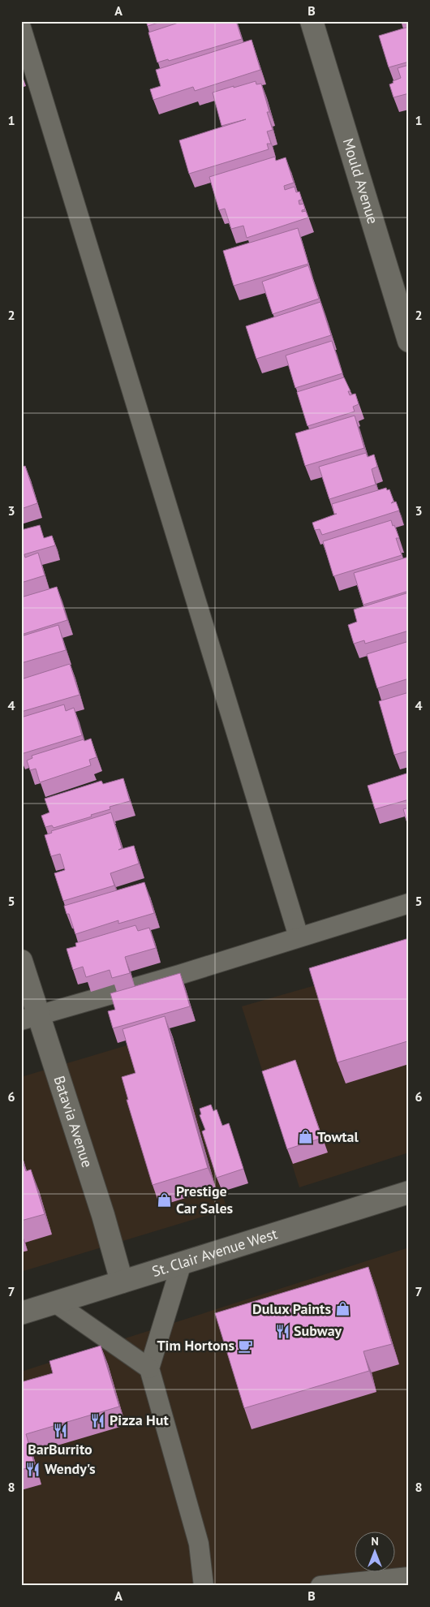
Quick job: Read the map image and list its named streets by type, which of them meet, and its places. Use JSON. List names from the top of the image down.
{
  "streets": {
    "street": ["Mould Avenue", "Batavia Avenue", "St. Clair Avenue West"]
  },
  "crossings": [
    ["Batavia Avenue", "St. Clair Avenue West"]
  ],
  "places": {
    "shop": ["Towtal", "Prestige Car Sales", "Dulux Paints"],
    "restaurant": [
      "Subway",
      "Pizza Hut",
      "BarBurrito",
      "Wendy's"
    ],
    "cafe": ["Tim Hortons"]
  },
  "north": "top",
  "grid": {
    "columns": ["A", "B"],
    "rows": [
      "1",
      "2",
      "3",
      "4",
      "5",
      "6",
      "7",
      "8"
    ]
  }
}
